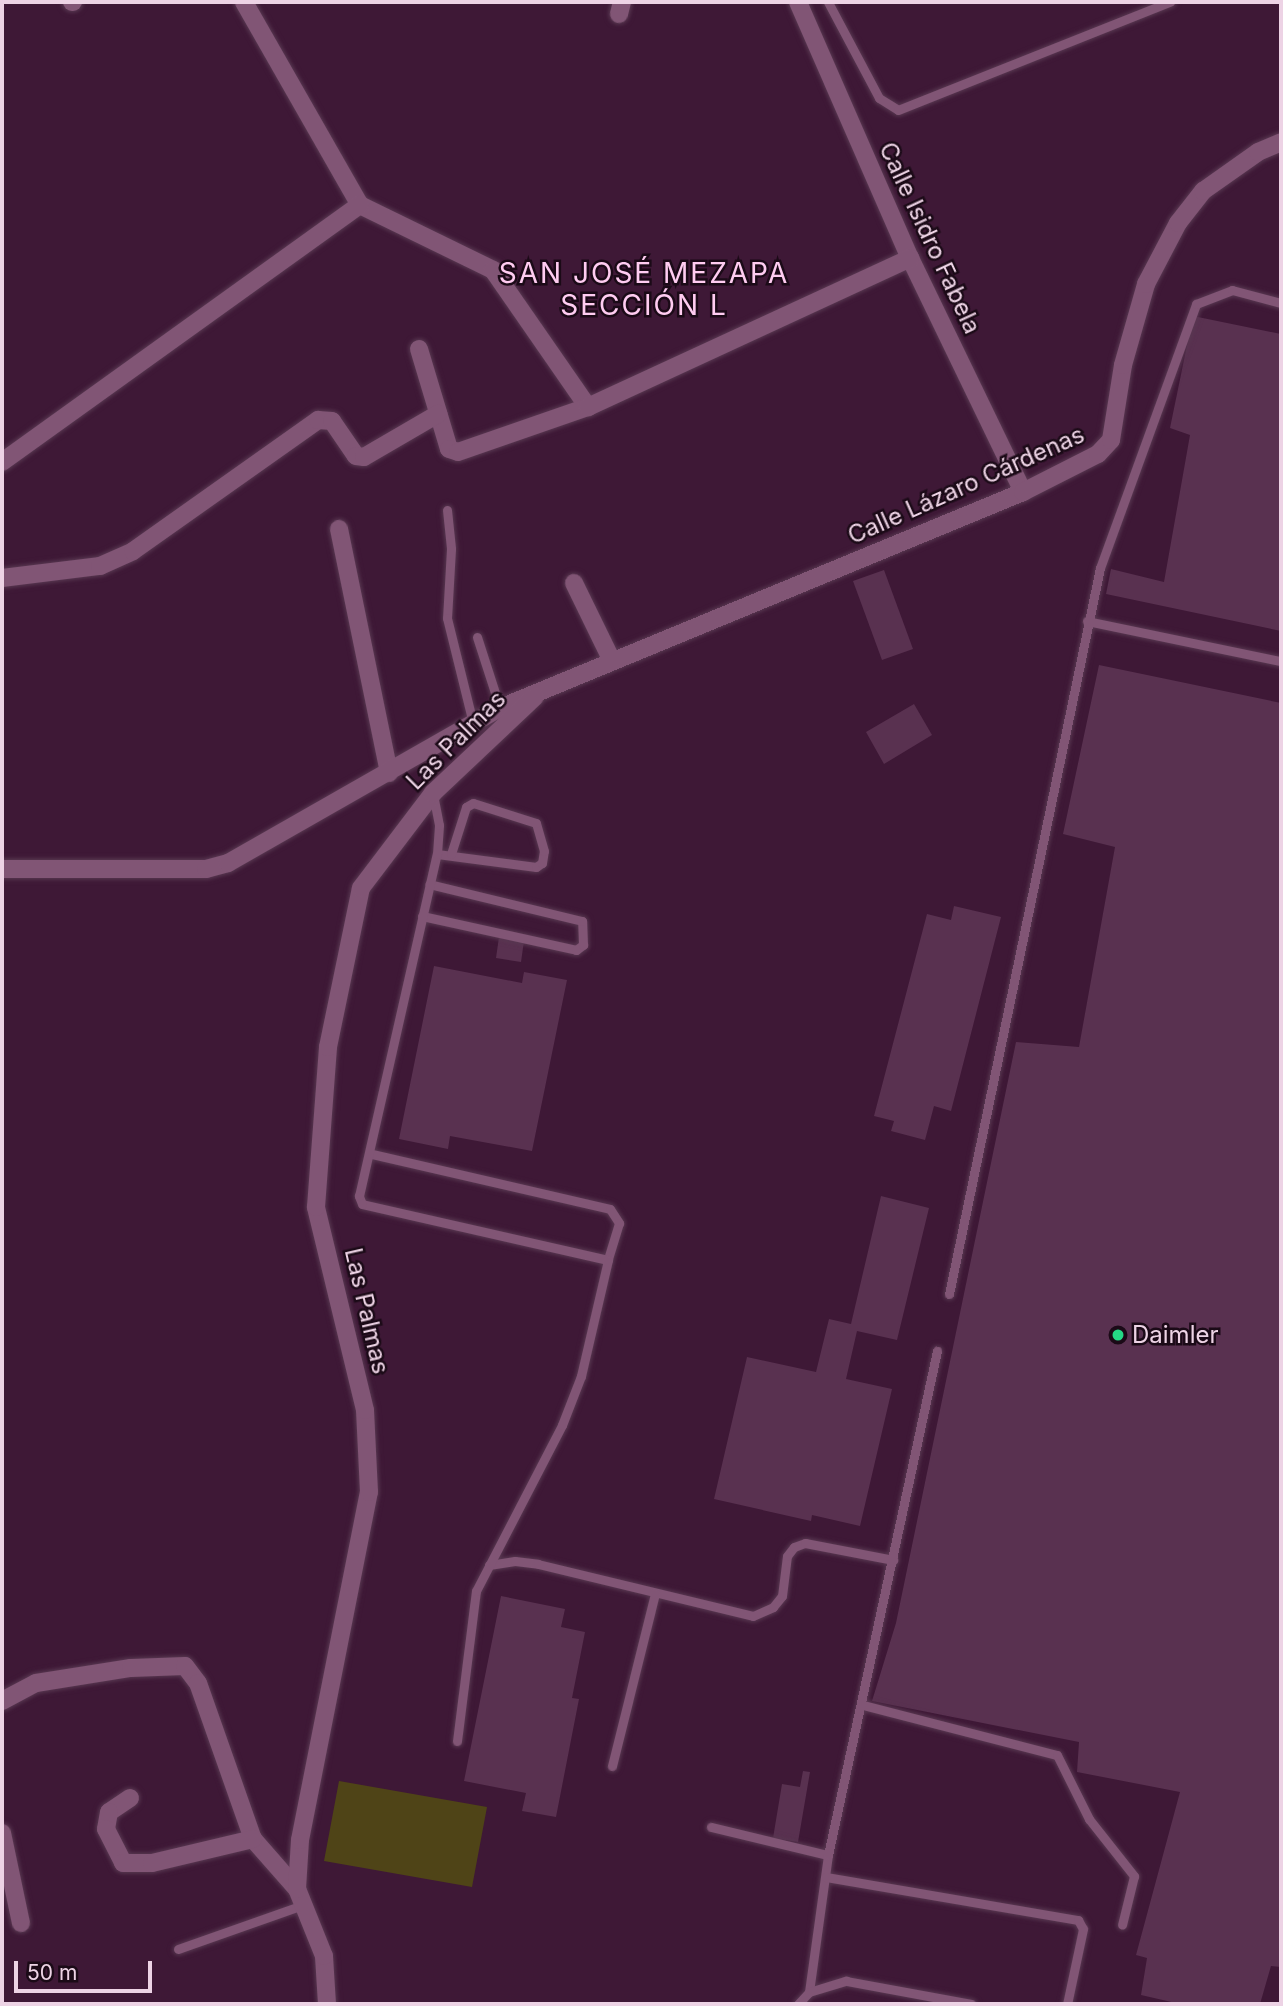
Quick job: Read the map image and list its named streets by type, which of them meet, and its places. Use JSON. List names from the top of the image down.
{
  "streets": {
    "street": ["Calle Isidro Fabela", "Calle Lázaro Cárdenas", "Las Palmas"]
  },
  "crossings": [
    ["Calle Isidro Fabela", "Calle Lázaro Cárdenas"],
    ["Calle Lázaro Cárdenas", "Las Palmas"]
  ],
  "districts": ["SAN JOSÉ MEZAPA SECCIÓN L"],
  "places": ["Daimler"],
  "scale_bar": "50 m"
}
